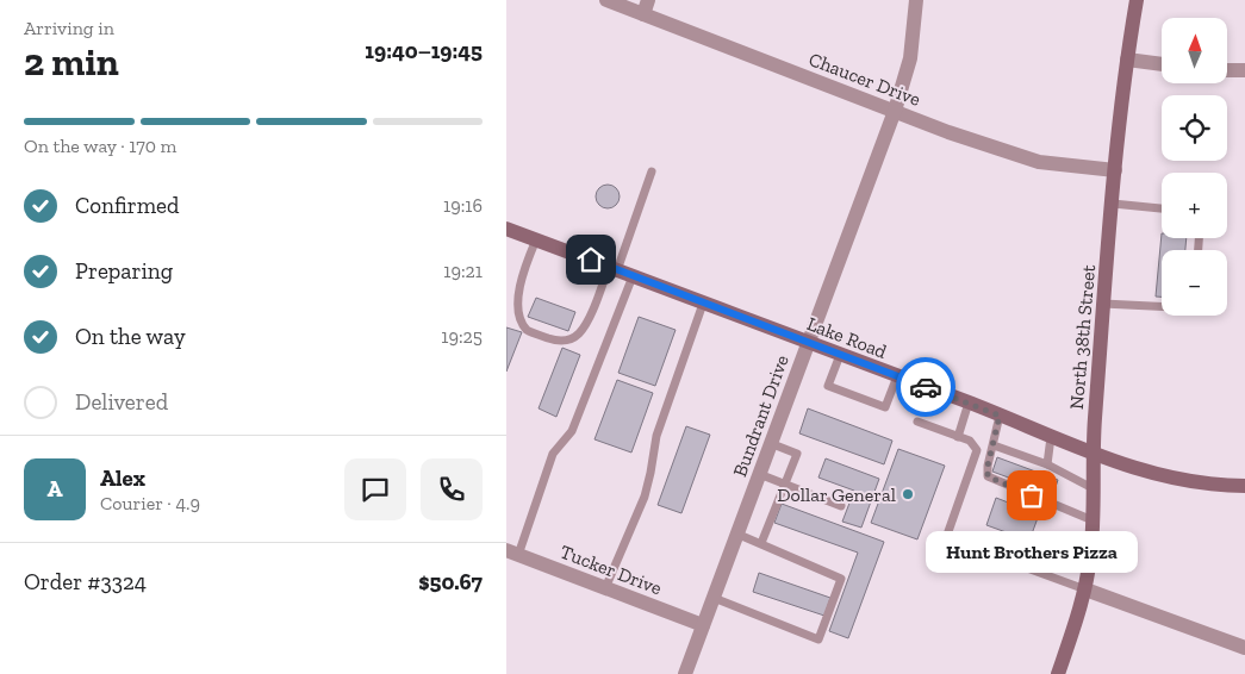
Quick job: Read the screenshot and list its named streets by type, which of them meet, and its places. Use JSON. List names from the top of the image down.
{
  "streets": {
    "street": [
      "Chaucer Drive",
      "Lake Road",
      "North 38th Street",
      "Bundrant Drive",
      "Tucker Drive"
    ]
  },
  "crossings": [
    ["Chaucer Drive", "North 38th Street"],
    ["Chaucer Drive", "Bundrant Drive"],
    ["Lake Road", "North 38th Street"],
    ["Lake Road", "Bundrant Drive"],
    ["Bundrant Drive", "Tucker Drive"]
  ],
  "places": ["Dollar General", "Hunt Brothers Pizza"],
  "north": "top",
  "page": {
    "heading": ["2 min", "Arriving in", "19:40–19:45"],
    "panel": [
      "Alex",
      "Courier · 4.9",
      "Order #3324",
      "$50.67"
    ],
    "map_buttons": ["+", "−"],
    "bar": "On the way · 170 m",
    "list": [
      ["Confirmed", "19:16"],
      ["Preparing", "19:21"],
      ["On the way", "19:25"],
      "Delivered"
    ],
    "round": "A",
    "bubble": "Hunt Brothers Pizza"
  }
}
